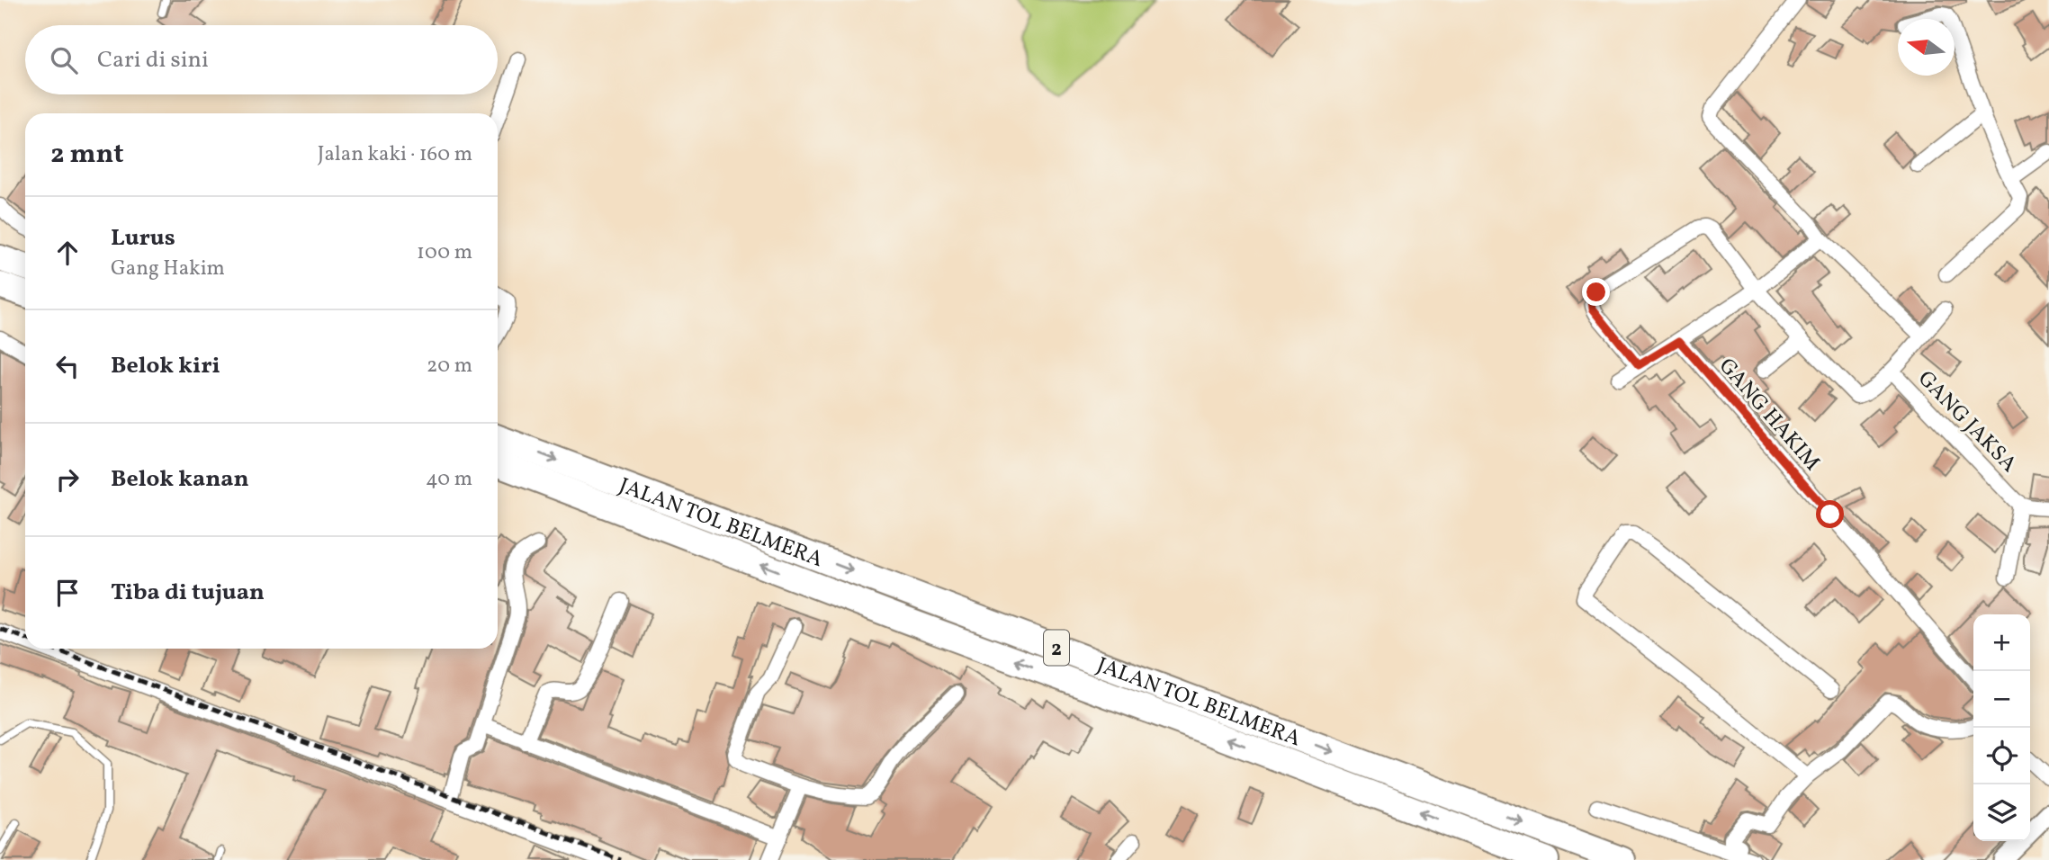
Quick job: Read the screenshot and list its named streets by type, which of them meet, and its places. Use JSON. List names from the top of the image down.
{
  "streets": {
    "highway": ["JALAN TOL BELMERA", "2"],
    "street": ["GANG HAKIM", "GANG JAKSA"]
  },
  "north": "left",
  "page": {
    "search": "Cari di sini",
    "heading": ["2 mnt", "Jalan kaki · 160 m"],
    "list": [
      ["Lurus", "Gang Hakim", "100 m"],
      ["Belok kiri", "20 m"],
      ["Belok kanan", "40 m"],
      "Tiba di tujuan"
    ],
    "map_buttons": ["+", "−"]
  }
}
